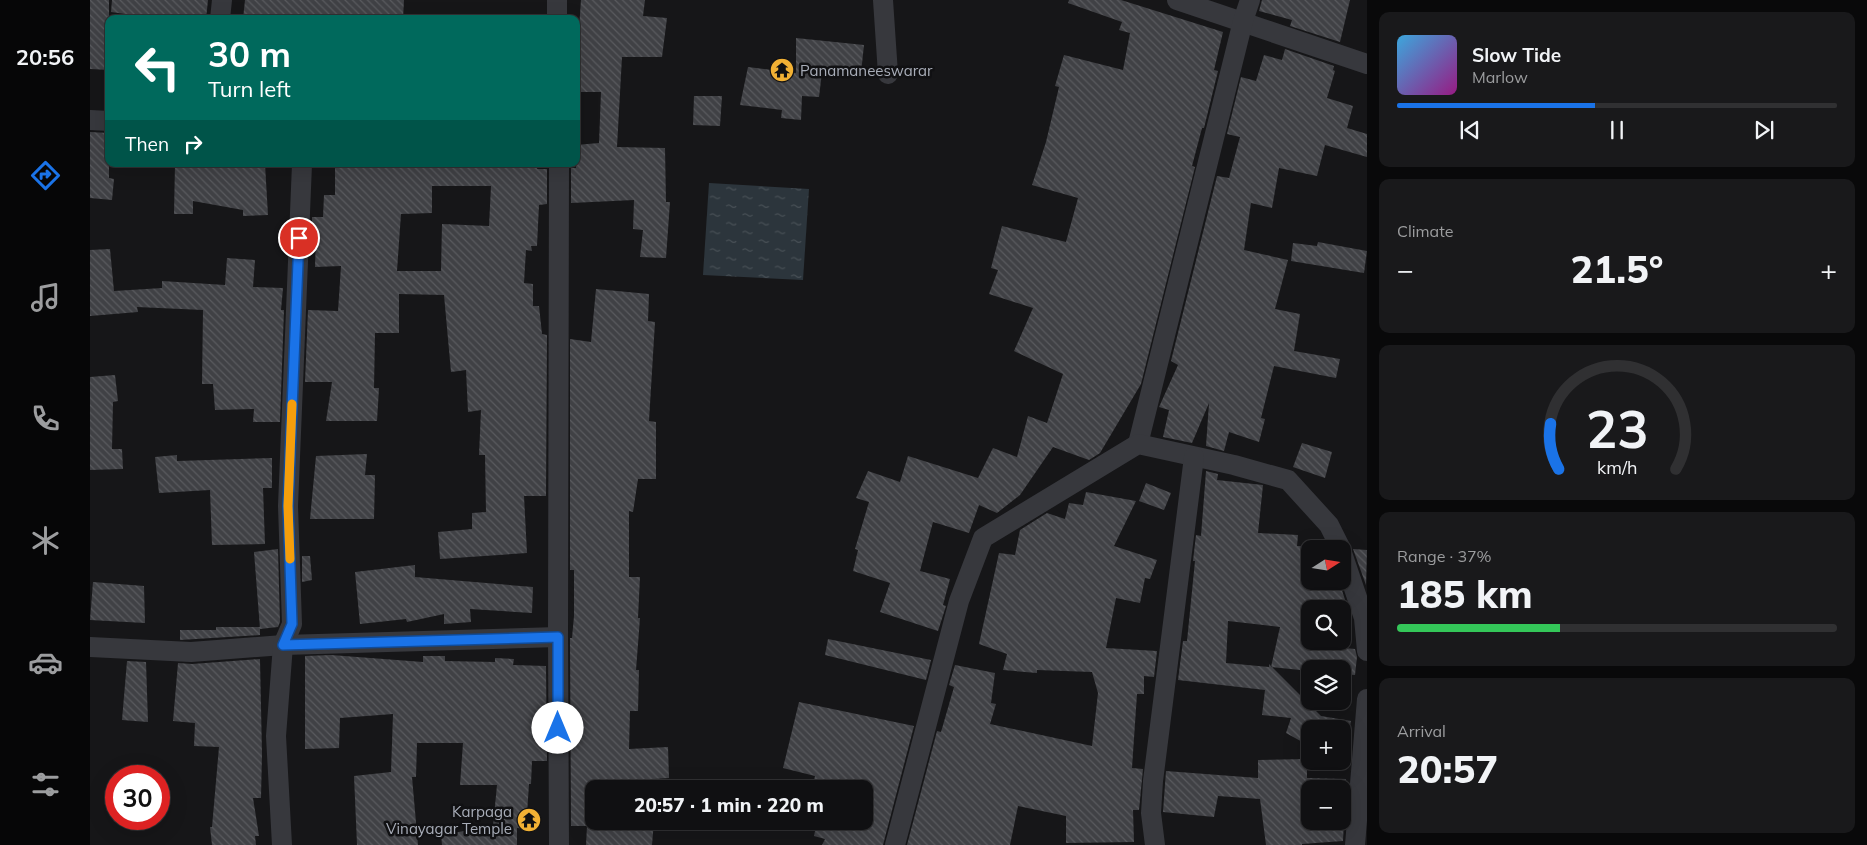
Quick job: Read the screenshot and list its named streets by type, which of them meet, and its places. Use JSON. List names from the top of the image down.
{
  "places": {
    "temple": ["Panamaneeswarar", "Karpaga Vinayagar Temple"]
  },
  "north": "right",
  "page": {
    "tabs": "20:56",
    "turn": ["30 m", "Turn left"],
    "song": ["Slow Tide", "Marlow"],
    "then": "Then",
    "tile": [
      "Climate",
      ["Range · 37%", "185 km"],
      ["Arrival", "20:57"]
    ],
    "heat": ["−", "21.5°", "+"],
    "map_buttons": ["+", "−"],
    "limit": "30",
    "trip": "20:57 · 1 min · 220 m",
    "gauge": ["23", "km/h"]
  }
}
